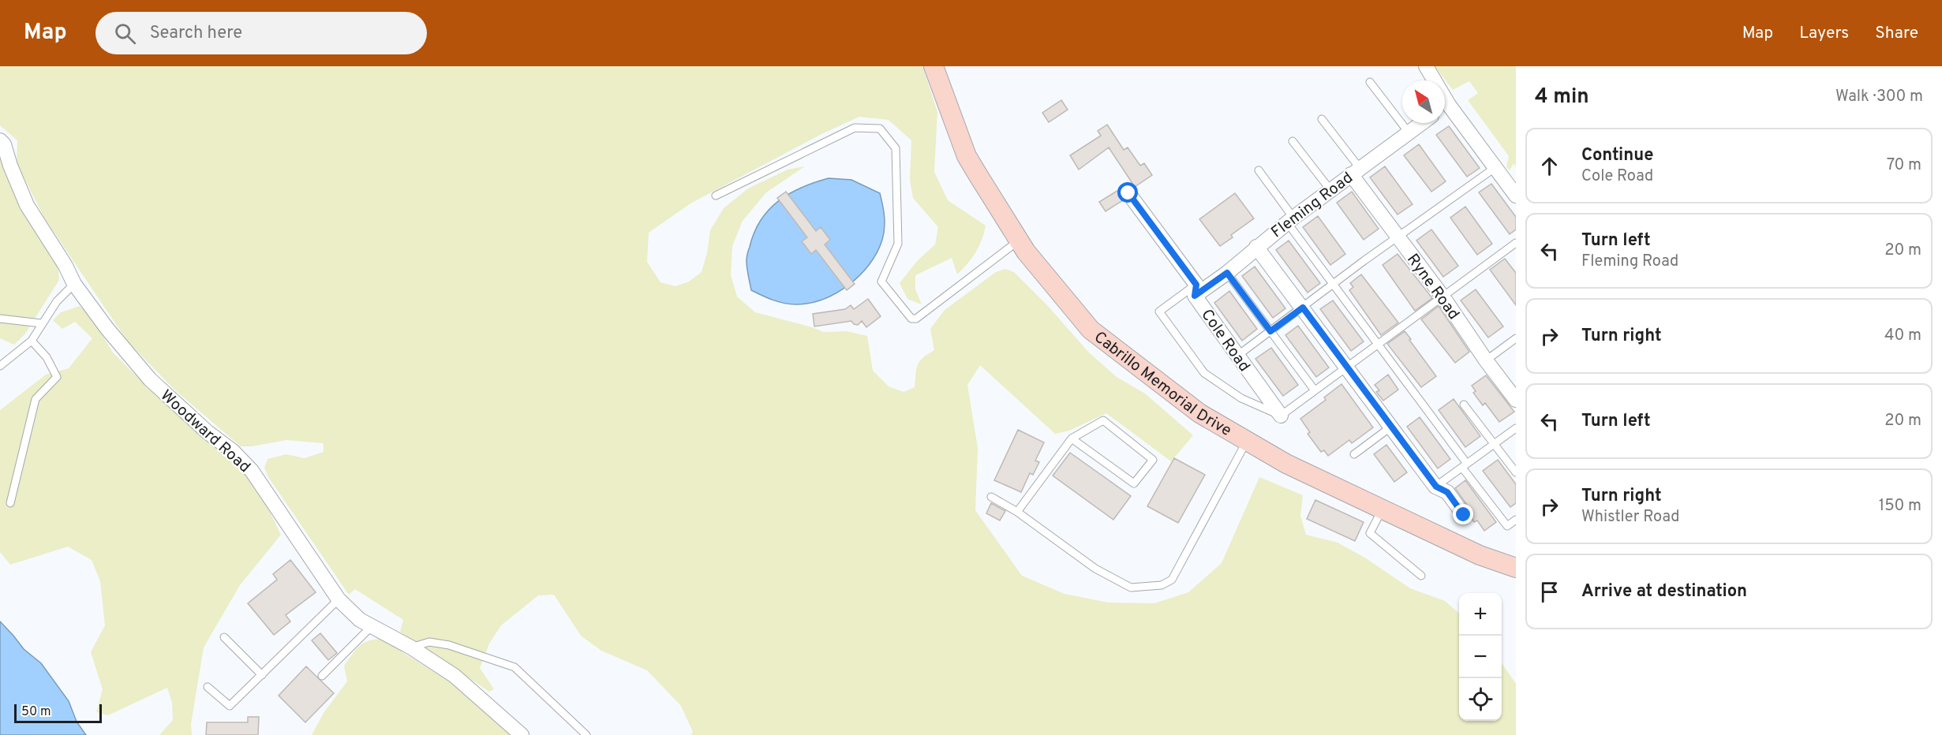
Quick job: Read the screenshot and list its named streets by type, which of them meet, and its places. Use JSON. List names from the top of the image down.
{
  "streets": {
    "main road": ["Cabrillo Memorial Drive"],
    "street": [
      "Fleming Road",
      "Ryne Road",
      "Cole Road",
      "Woodward Road"
    ]
  },
  "crossings": [
    ["Fleming Road", "Ryne Road"],
    ["Fleming Road", "Cole Road"]
  ],
  "scale_bar": "50 m",
  "north": "top left",
  "page": {
    "header": "Map",
    "search": "Search here",
    "nav": ["Map", "Layers", "Share"],
    "heading": ["4 min", "Walk · 300 m"],
    "list": [
      ["Continue", "Cole Road", "70 m"],
      ["Turn left", "Fleming Road", "20 m"],
      ["Turn right", "40 m"],
      ["Turn left", "20 m"],
      ["Turn right", "Whistler Road", "150 m"],
      "Arrive at destination"
    ],
    "map_buttons": ["+", "−"],
    "scale": "50 m"
  }
}
